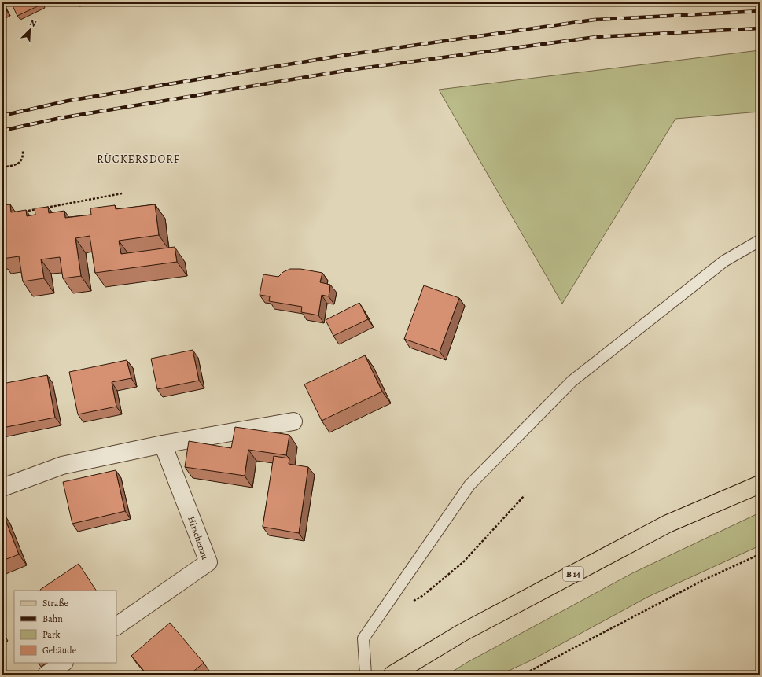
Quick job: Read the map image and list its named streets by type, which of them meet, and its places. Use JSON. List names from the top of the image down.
{
  "streets": {
    "main road": ["B 14"],
    "street": ["Hirschenau"]
  },
  "districts": ["RÜCKERSDORF"],
  "legend": [
    "Straße",
    "Bahn",
    "Park",
    "Gebäude"
  ],
  "north": "top right"
}
